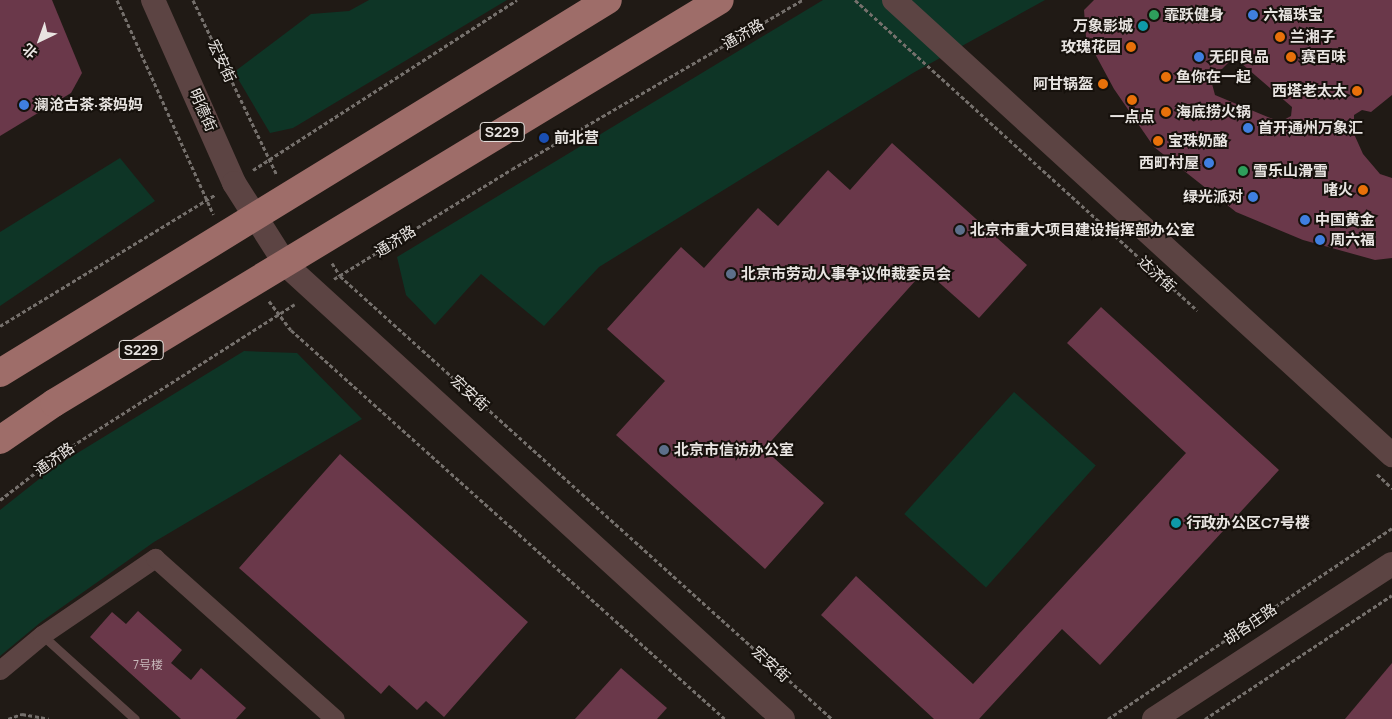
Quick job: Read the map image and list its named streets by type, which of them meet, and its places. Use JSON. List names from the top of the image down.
{
  "streets": {
    "main road": ["S229"],
    "street": [
      "宏安街",
      "明德街",
      "达济街",
      "胡各庄路"
    ],
    "path": ["通济路"]
  },
  "crossings": [
    ["通济路", "宏安街"],
    ["宏安街", "明德街"],
    ["宏安街", "S229"]
  ],
  "places": [
    "霏跃健身",
    "六福珠宝",
    "万象影城",
    "兰湘子",
    "玫瑰花园",
    "无印良品",
    "赛百味",
    "鱼你在一起",
    "阿甘锅盔",
    "西塔老太太",
    "一点点",
    "澜沧古茶·茶妈妈",
    "海底捞火锅",
    "首开通州万象汇",
    "前北营",
    "宝珠奶酪",
    "西町村屋",
    "雪乐山滑雪",
    "啫火",
    "绿光派对",
    "中国黄金",
    "北京市重大项目建设指挥部办公室",
    "周六福",
    "北京市劳动人事争议仲裁委员会",
    "北京市信访办公室",
    "行政办公区C7号楼"
  ],
  "house_numbers": ["7号楼"],
  "north": "bottom left"
}
